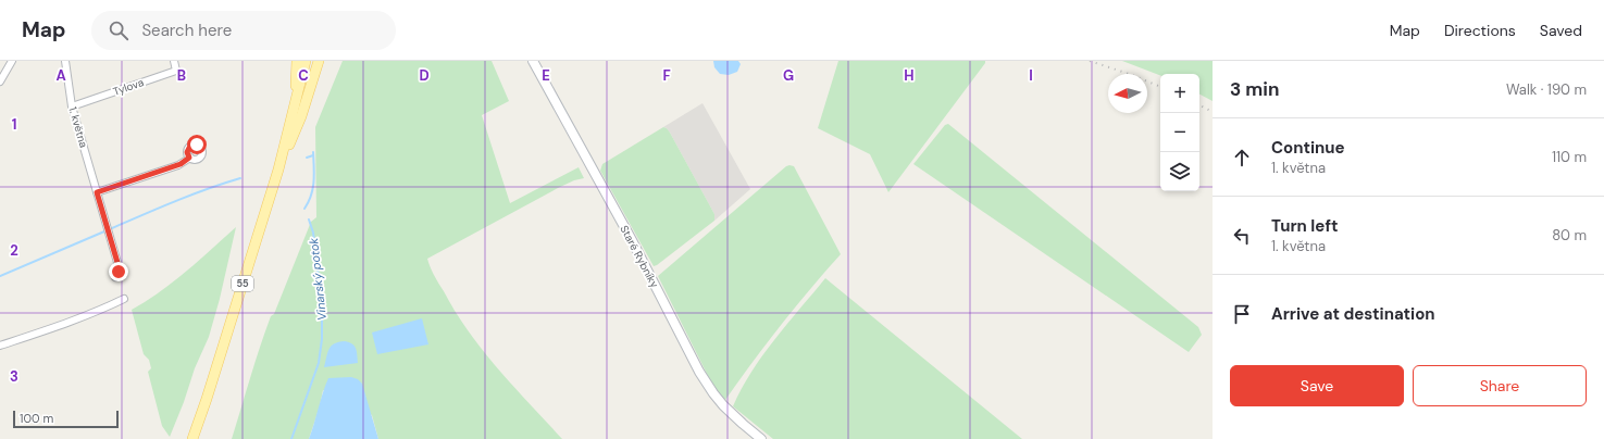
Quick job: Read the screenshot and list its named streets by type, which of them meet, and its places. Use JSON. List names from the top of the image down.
{
  "streets": {
    "main road": ["55"],
    "street": ["Tylova", "1. května", "Staré Rybníky"]
  },
  "crossings": [
    ["Tylova", "1. května"]
  ],
  "water": ["Vinarský potok"],
  "scale_bar": "100 m",
  "north": "left",
  "page": {
    "header": "Map",
    "search": "Search here",
    "nav": ["Map", "Directions", "Saved"],
    "heading": ["3 min", "Walk · 190 m"],
    "map_buttons": ["+", "−"],
    "list": [
      ["Continue", "1. května", "110 m"],
      ["Turn left", "1. května", "80 m"],
      "Arrive at destination"
    ],
    "buttons": ["Save", "Share"],
    "scale": "100 m"
  },
  "grid": {
    "columns": [
      "A",
      "B",
      "C",
      "D",
      "E",
      "F",
      "G",
      "H",
      "I"
    ],
    "rows": ["1", "2", "3"]
  }
}
